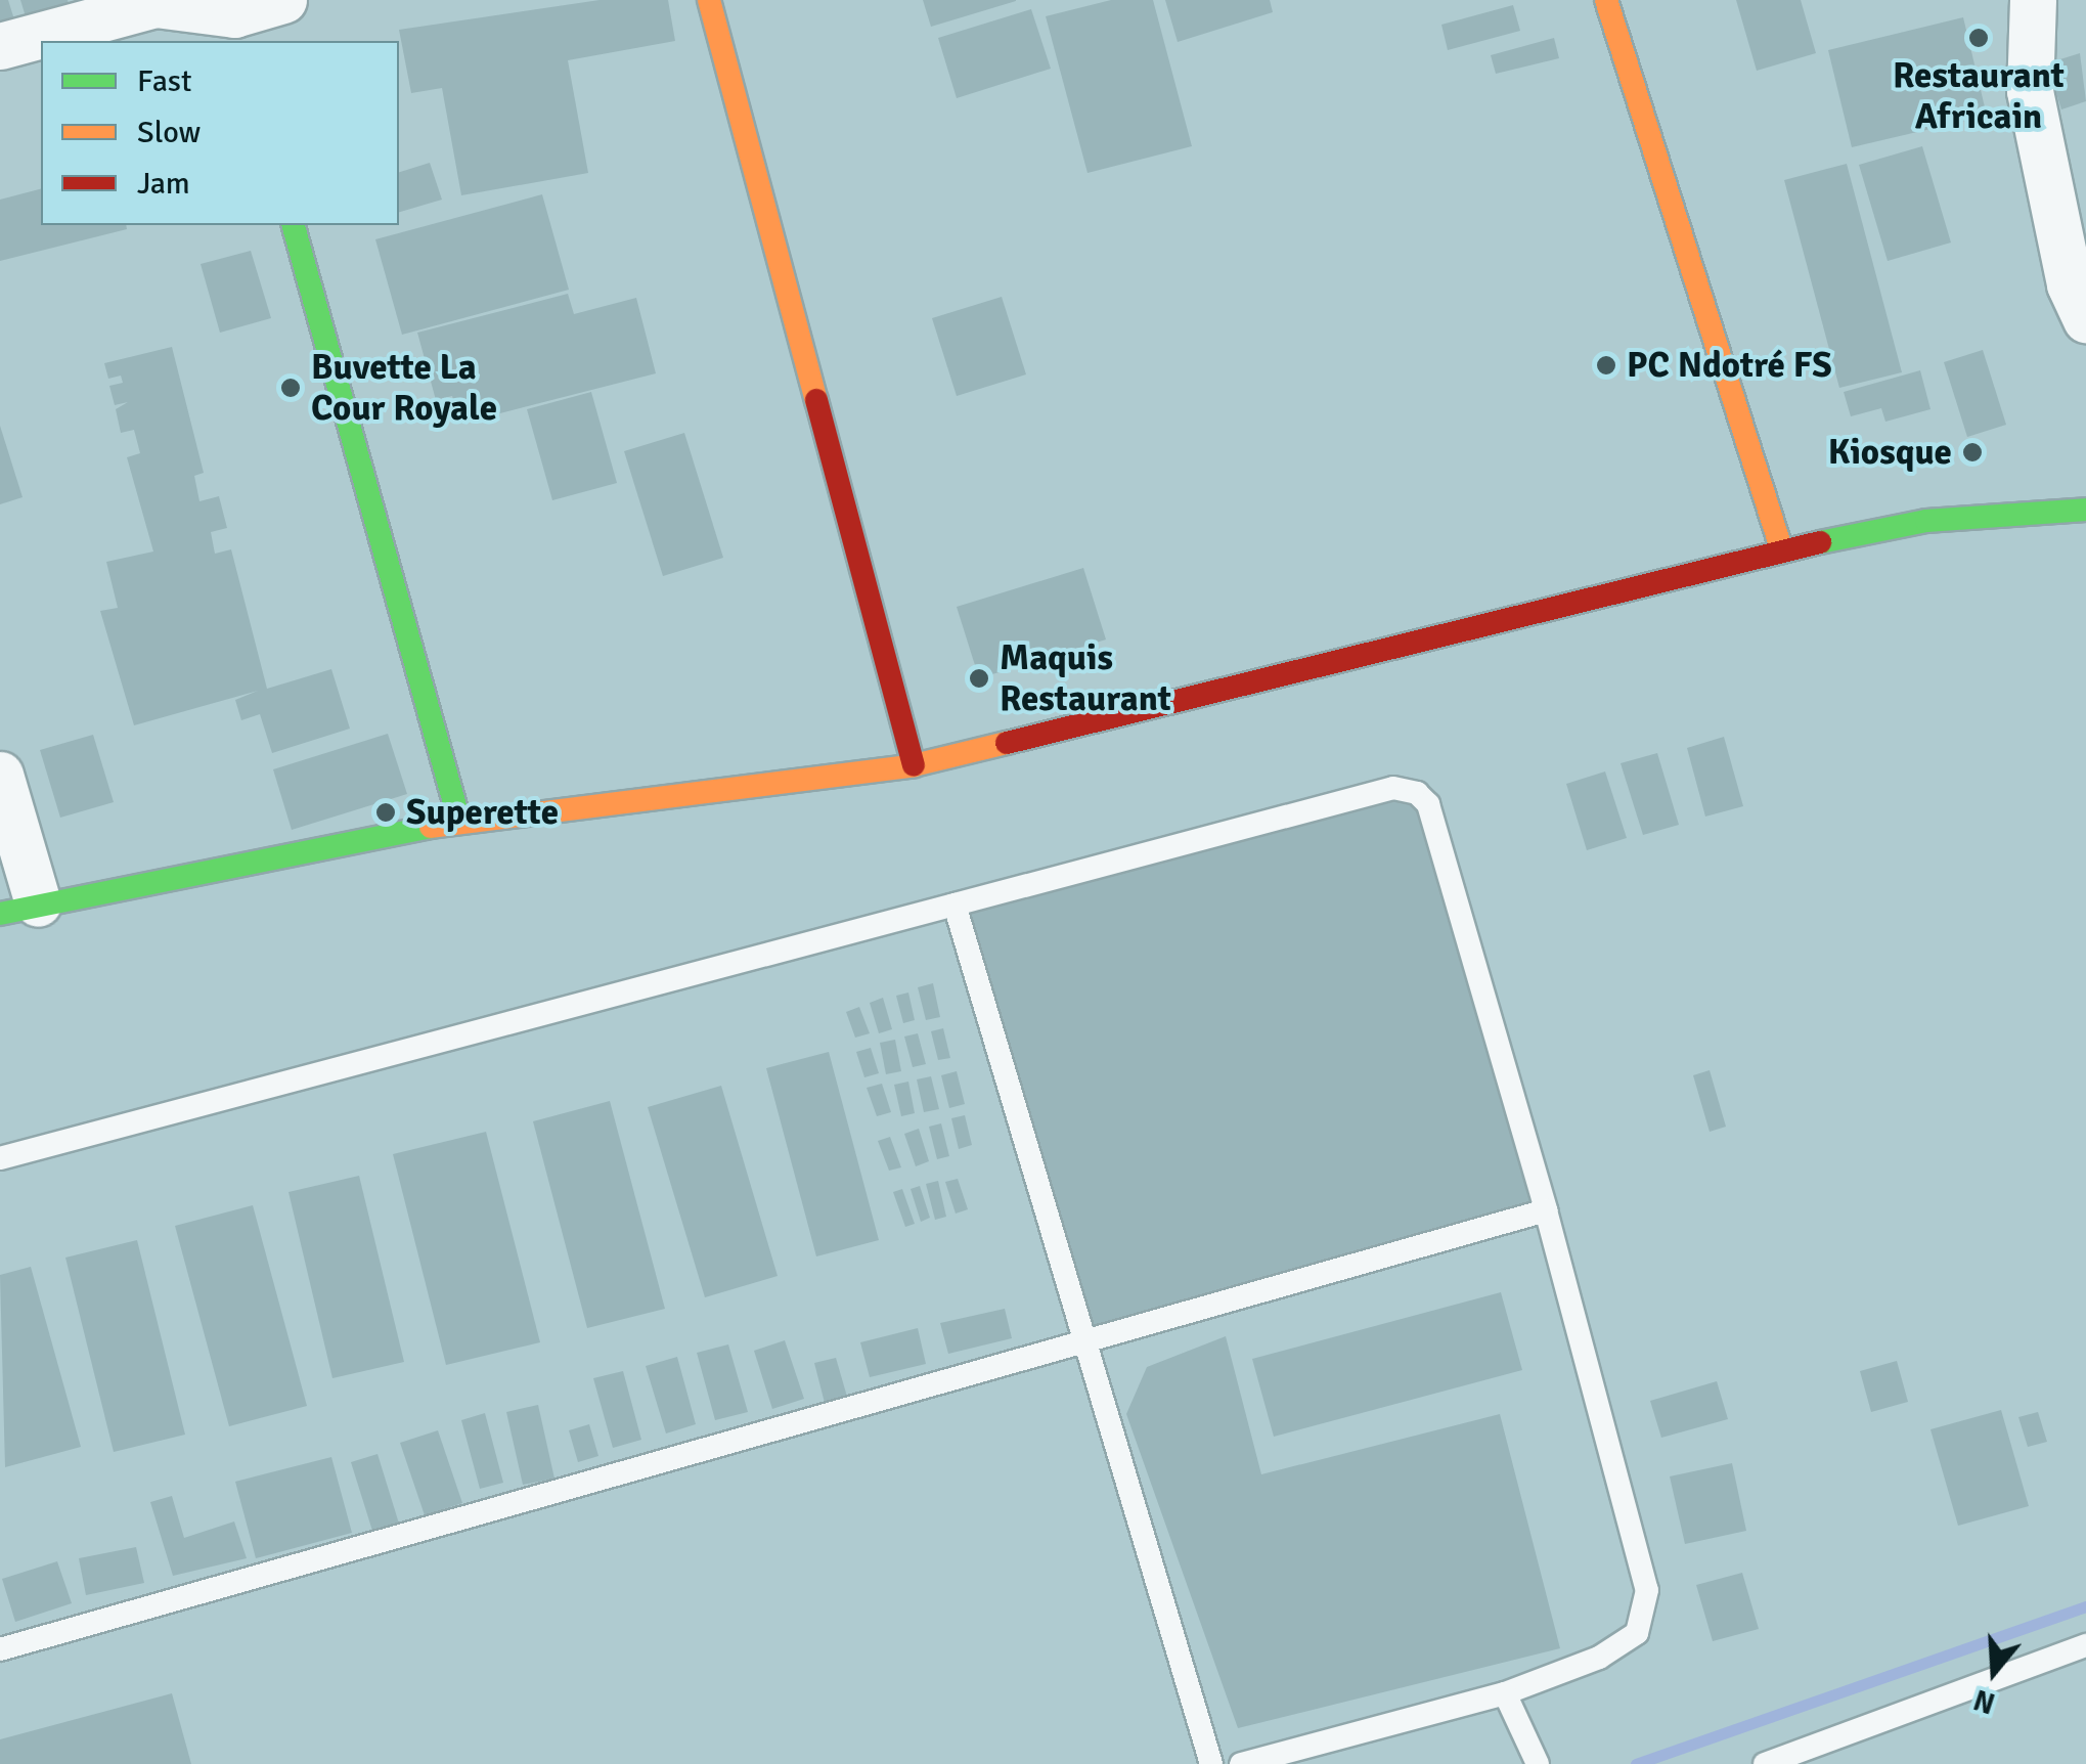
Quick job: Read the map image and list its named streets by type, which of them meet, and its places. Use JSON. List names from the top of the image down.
{
  "places": [
    "Restaurant Africain",
    "PC Ndotré FS",
    "Buvette La Cour Royale",
    "Kiosque",
    "Maquis Restaurant",
    "Superette"
  ],
  "legend": ["Fast", "Slow", "Jam"],
  "north": "bottom"
}
